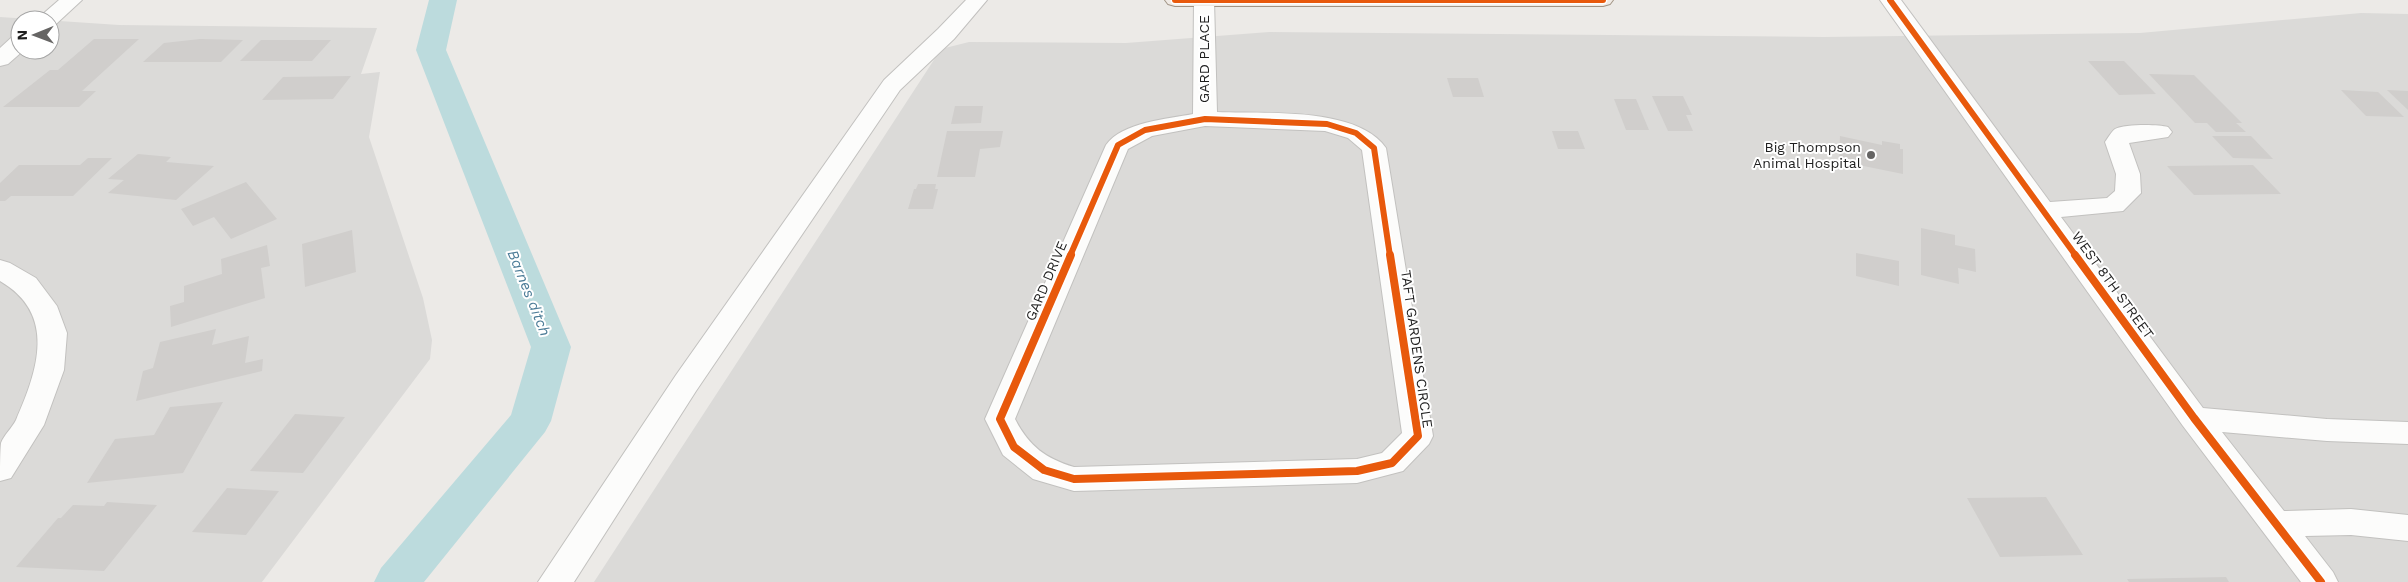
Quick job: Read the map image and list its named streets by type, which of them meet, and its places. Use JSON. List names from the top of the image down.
{
  "streets": {
    "street": [
      "GARD PLACE",
      "GARD DRIVE",
      "WEST 8TH STREET",
      "TAFT GARDENS CIRCLE"
    ]
  },
  "crossings": [
    ["GARD PLACE", "GARD DRIVE"],
    ["GARD PLACE", "TAFT GARDENS CIRCLE"],
    ["GARD DRIVE", "TAFT GARDENS CIRCLE"]
  ],
  "water": ["Barnes ditch"],
  "places": ["Big Thompson Animal Hospital"],
  "north": "left"
}
